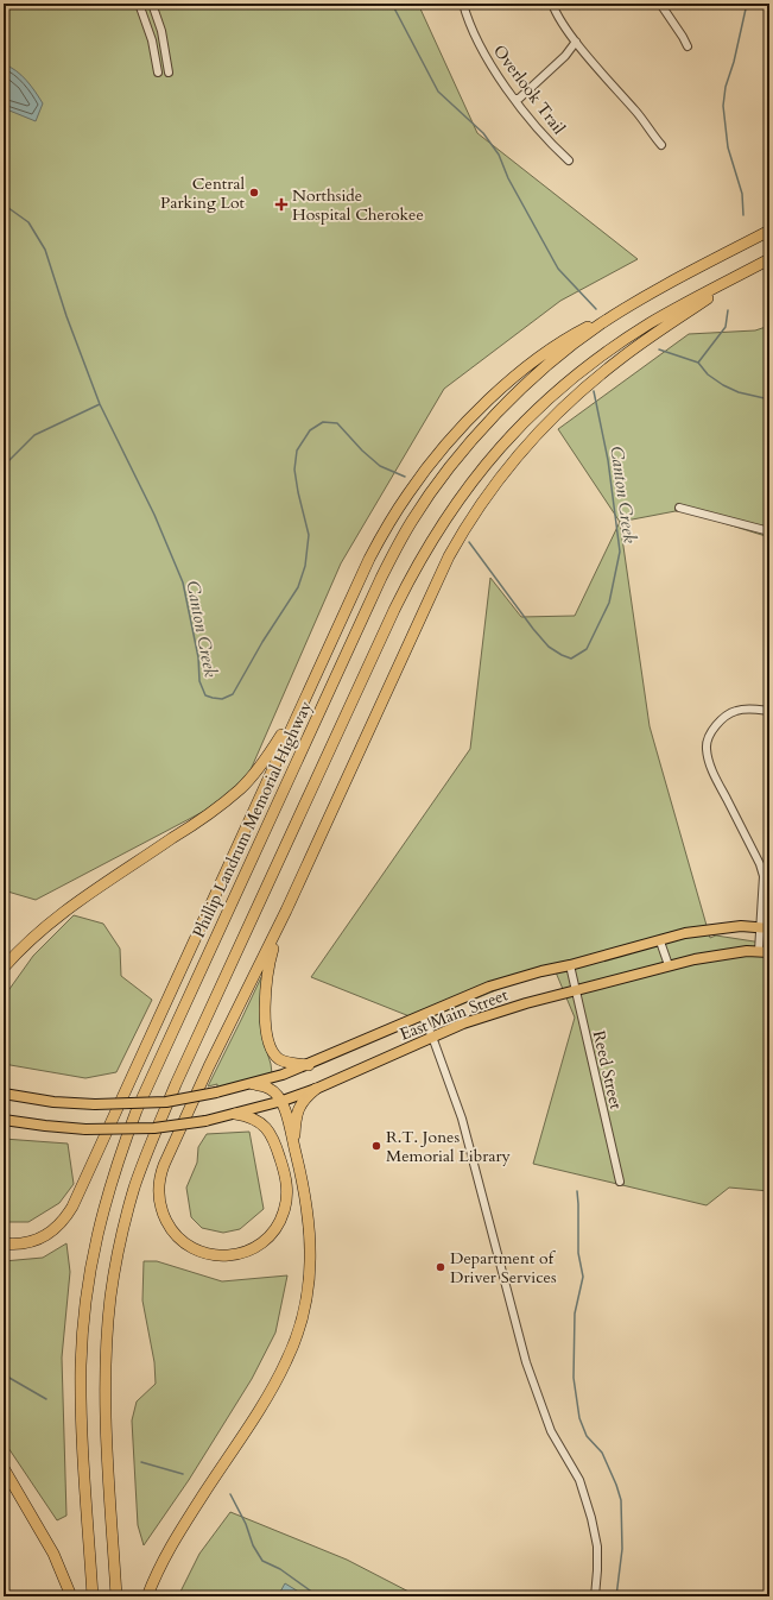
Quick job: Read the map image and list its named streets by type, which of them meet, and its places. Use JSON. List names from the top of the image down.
{
  "streets": {
    "highway": ["Phillip Landrum Memorial Highway"],
    "main road": ["East Main Street"],
    "street": ["Overlook Trail", "Reed Street"]
  },
  "crossings": [
    ["East Main Street", "Reed Street"]
  ],
  "water": ["Canton Creek"],
  "places": {
    "other": ["Central Parking Lot", "R.T. Jones Memorial Library", "Department of Driver Services"],
    "health": ["Northside Hospital Cherokee"]
  }
}
